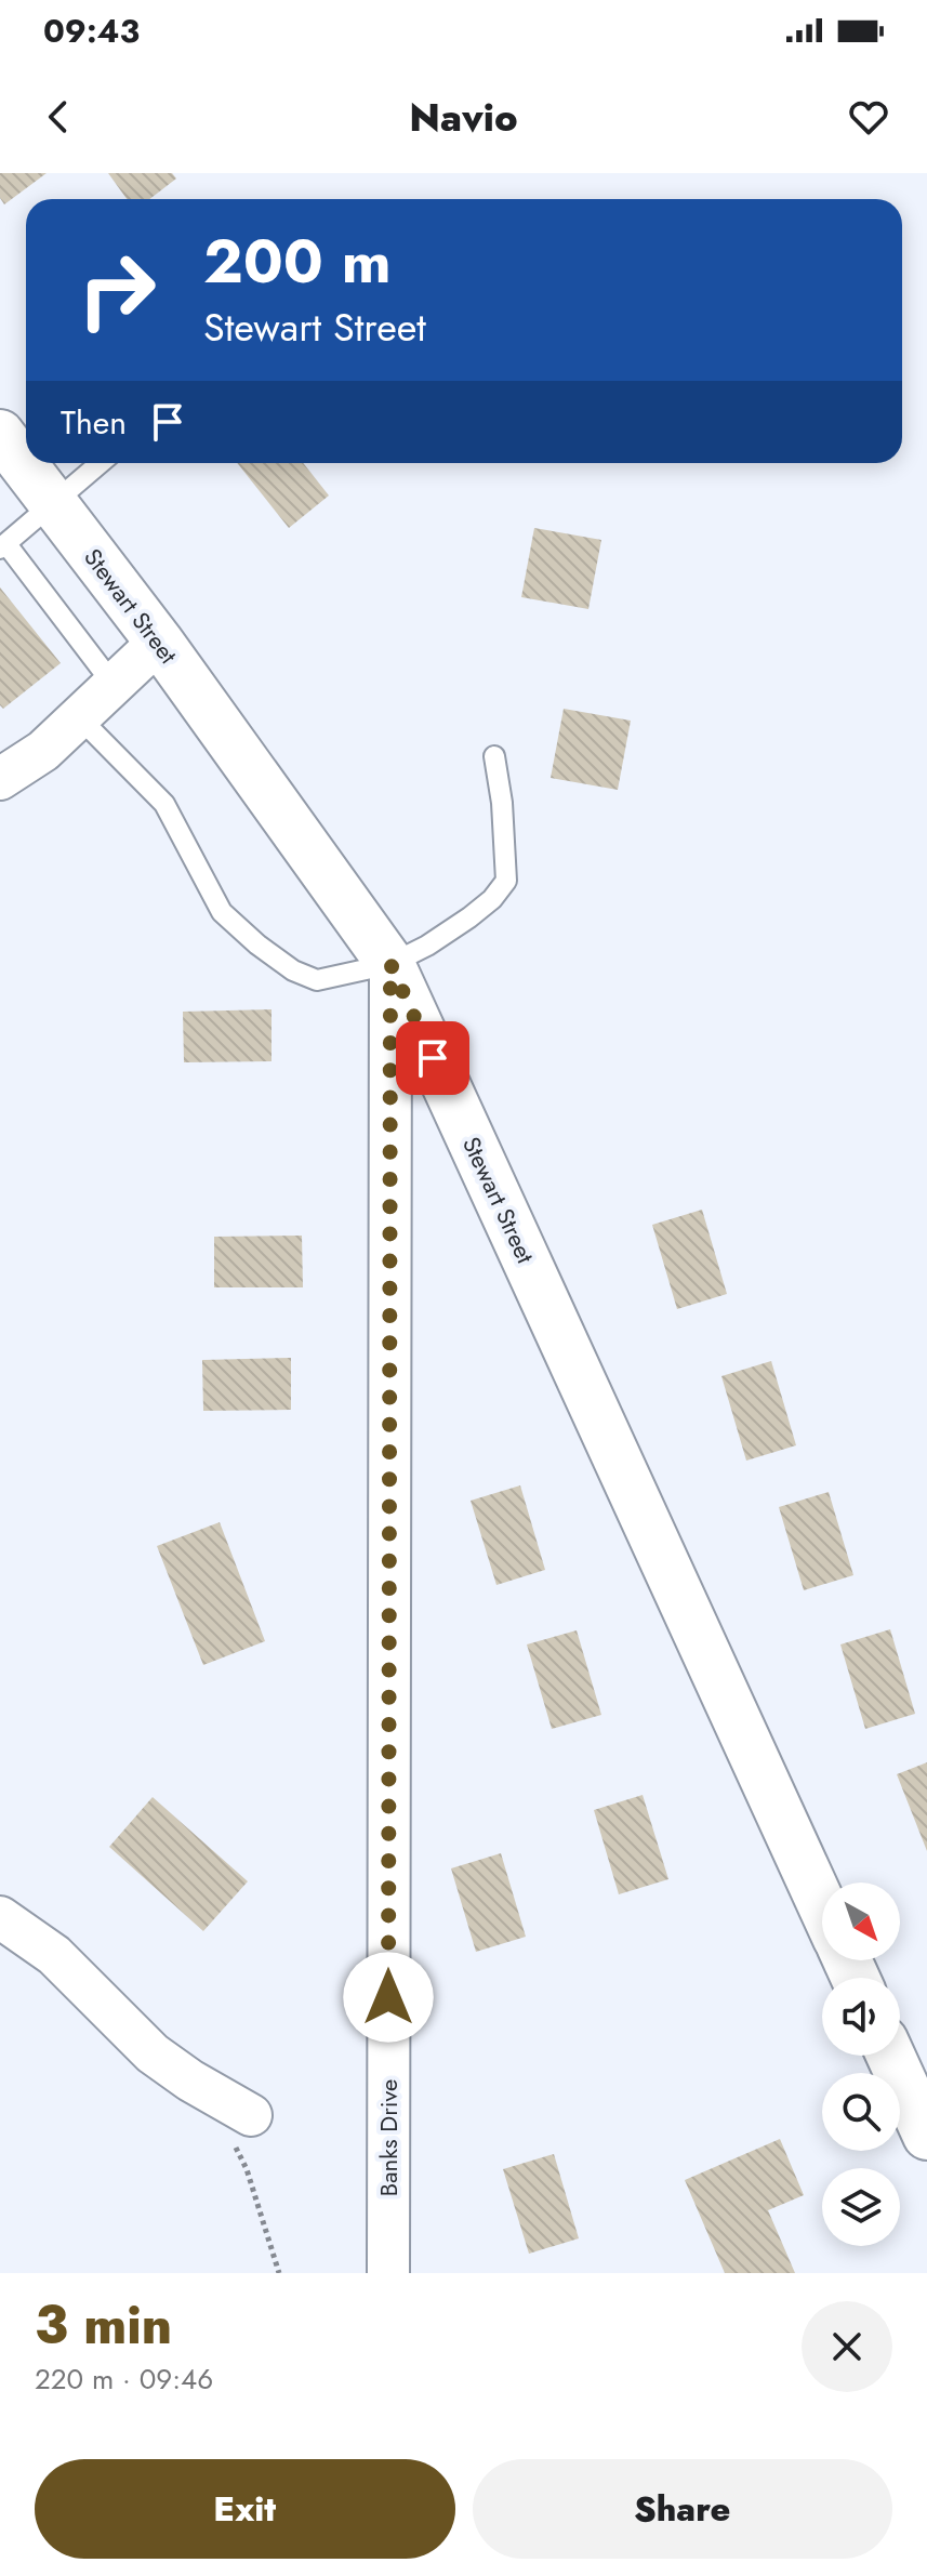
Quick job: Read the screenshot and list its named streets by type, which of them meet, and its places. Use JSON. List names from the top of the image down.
{
  "streets": {
    "street": ["Stewart Street", "Banks Drive"]
  },
  "crossings": [
    ["Stewart Street", "Banks Drive"]
  ],
  "north": "bottom right",
  "page": {
    "status": "09:43",
    "header": "Navio",
    "turn": ["200 m", "Stewart Street"],
    "then": "Then",
    "heading": ["3 min", "220 m · 09:46"],
    "buttons": ["Exit", "Share"]
  }
}
